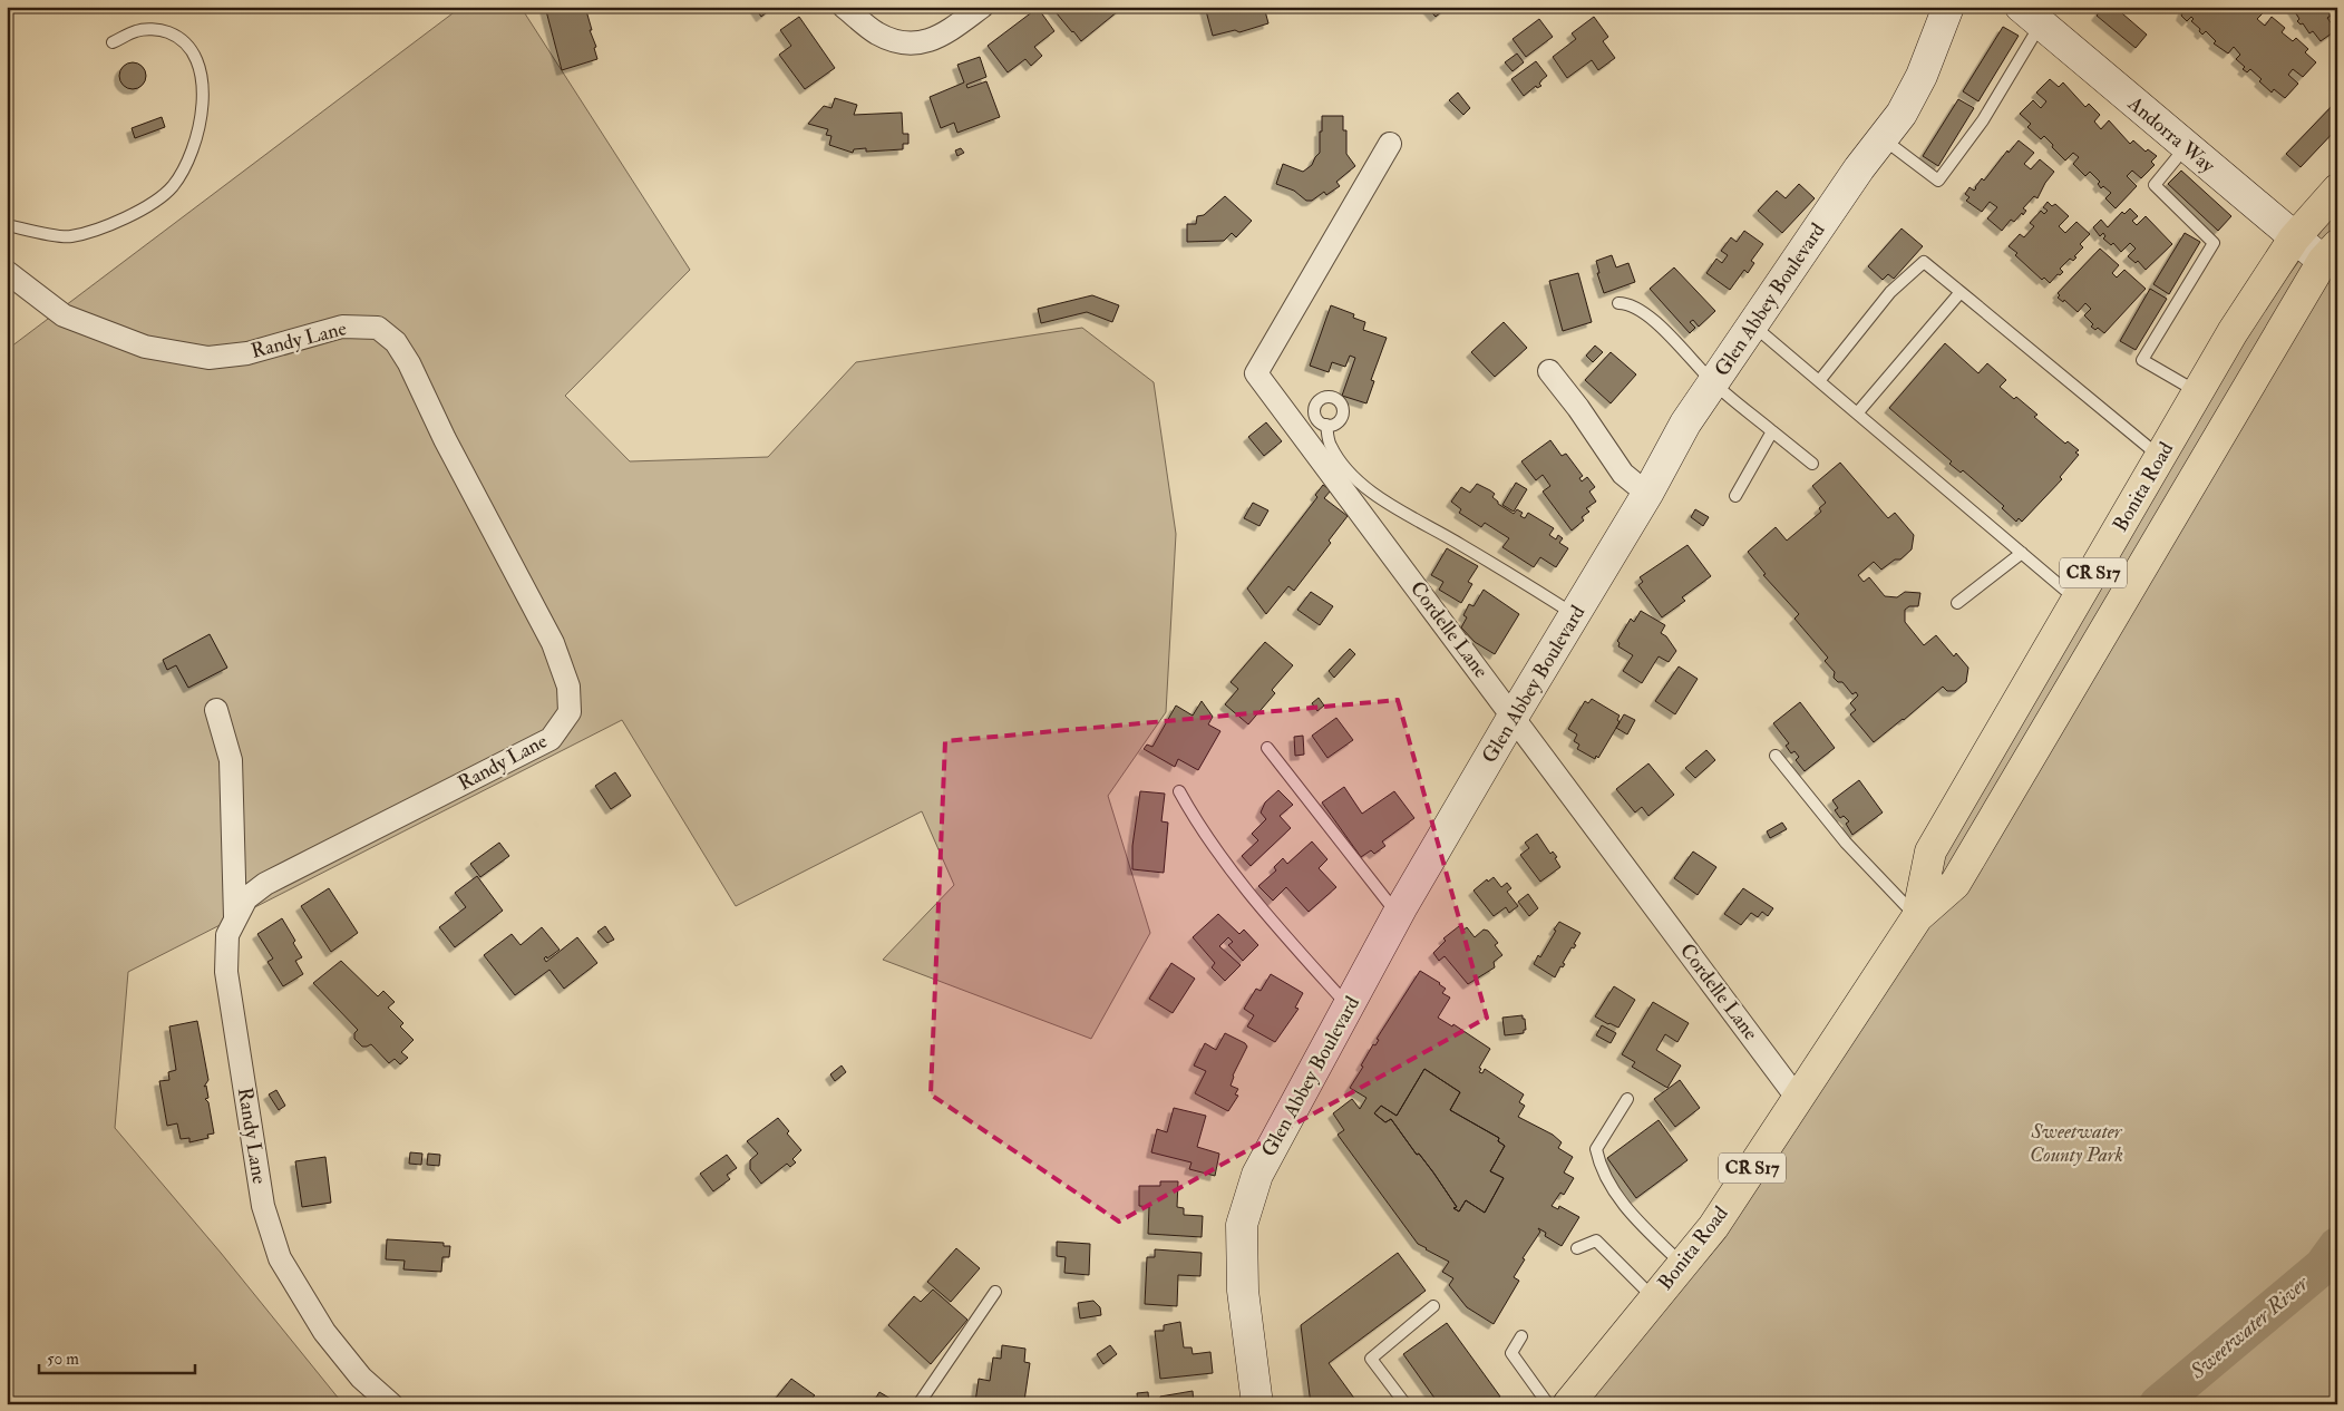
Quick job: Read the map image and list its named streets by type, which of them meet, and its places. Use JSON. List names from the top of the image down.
{
  "streets": {
    "main road": ["Bonita Road", "CR S17"],
    "street": [
      "Andorra Way",
      "Glen Abbey Boulevard",
      "Randy Lane",
      "Cordelle Lane"
    ]
  },
  "crossings": [
    ["Andorra Way", "Bonita Road"],
    ["Glen Abbey Boulevard", "Cordelle Lane"],
    ["Bonita Road", "Cordelle Lane"]
  ],
  "water": ["Sweetwater River"],
  "parks": ["Sweetwater County Park"],
  "scale_bar": "50 m"
}
